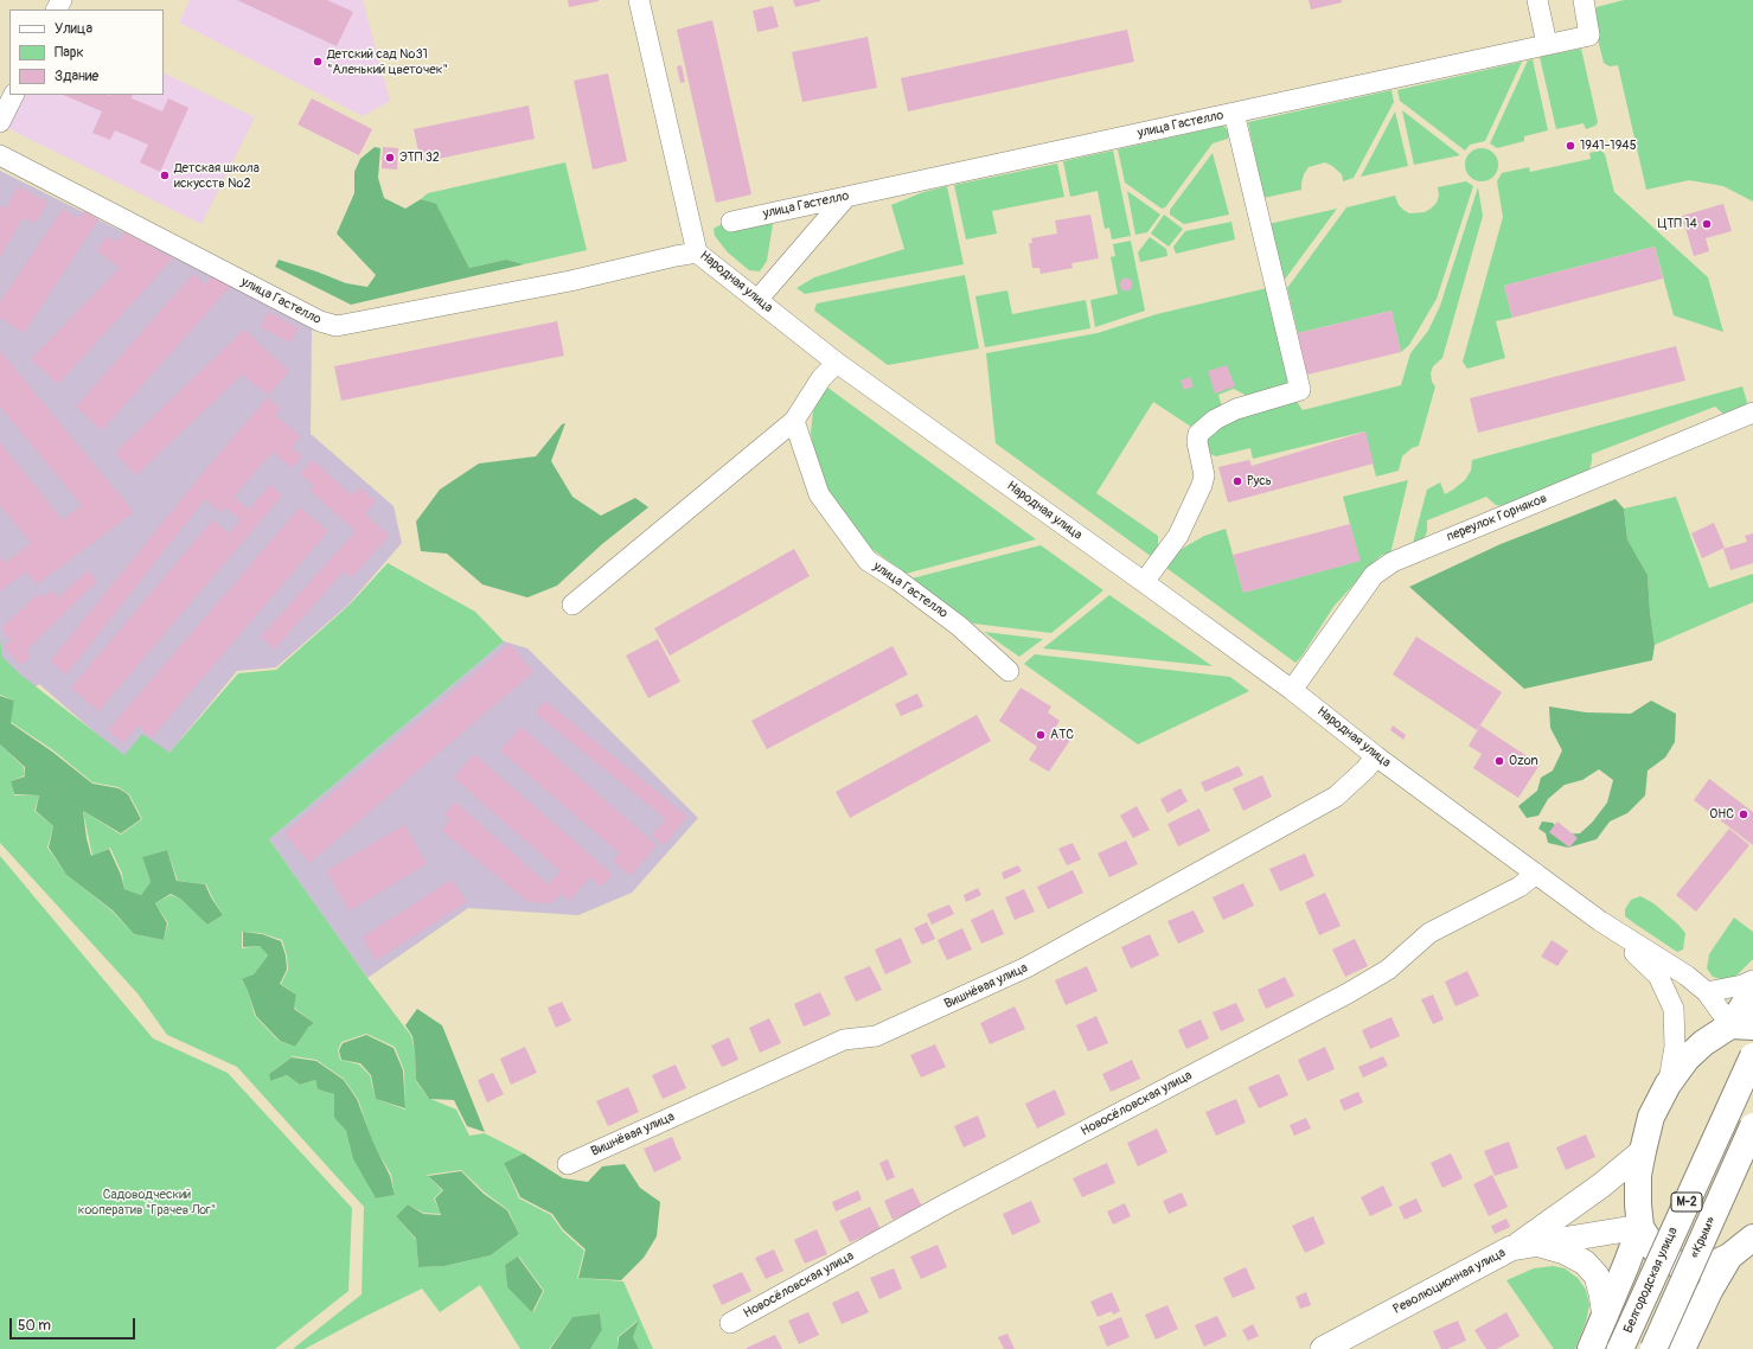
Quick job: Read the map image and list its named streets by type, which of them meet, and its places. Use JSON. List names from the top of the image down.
{
  "streets": {
    "main road": ["М-2", "«Крым»", "Белгородская улица"],
    "street": [
      "улица Гастелло",
      "Народная улица",
      "переулок Горняков",
      "Вишнёвая улица",
      "Новосёловская улица",
      "Революционная улица"
    ]
  },
  "crossings": [
    ["улица Гастелло", "Народная улица"],
    ["Народная улица", "переулок Горняков"],
    ["Народная улица", "Вишнёвая улица"],
    ["Народная улица", "Новосёловская улица"]
  ],
  "parks": ["Cадоводческий кооператив \"Грачев Лог\""],
  "places": [
    "Детский сад №31 \"Аленький цветочек\"",
    "1941-1945",
    "ЭТП 32",
    "Детская школа искусств №2",
    "ЦТП 14",
    "Русь",
    "АТС",
    "Ozon",
    "OHC"
  ],
  "legend": ["Улица", "Парк", "Здание"],
  "scale_bar": "50 m"
}
